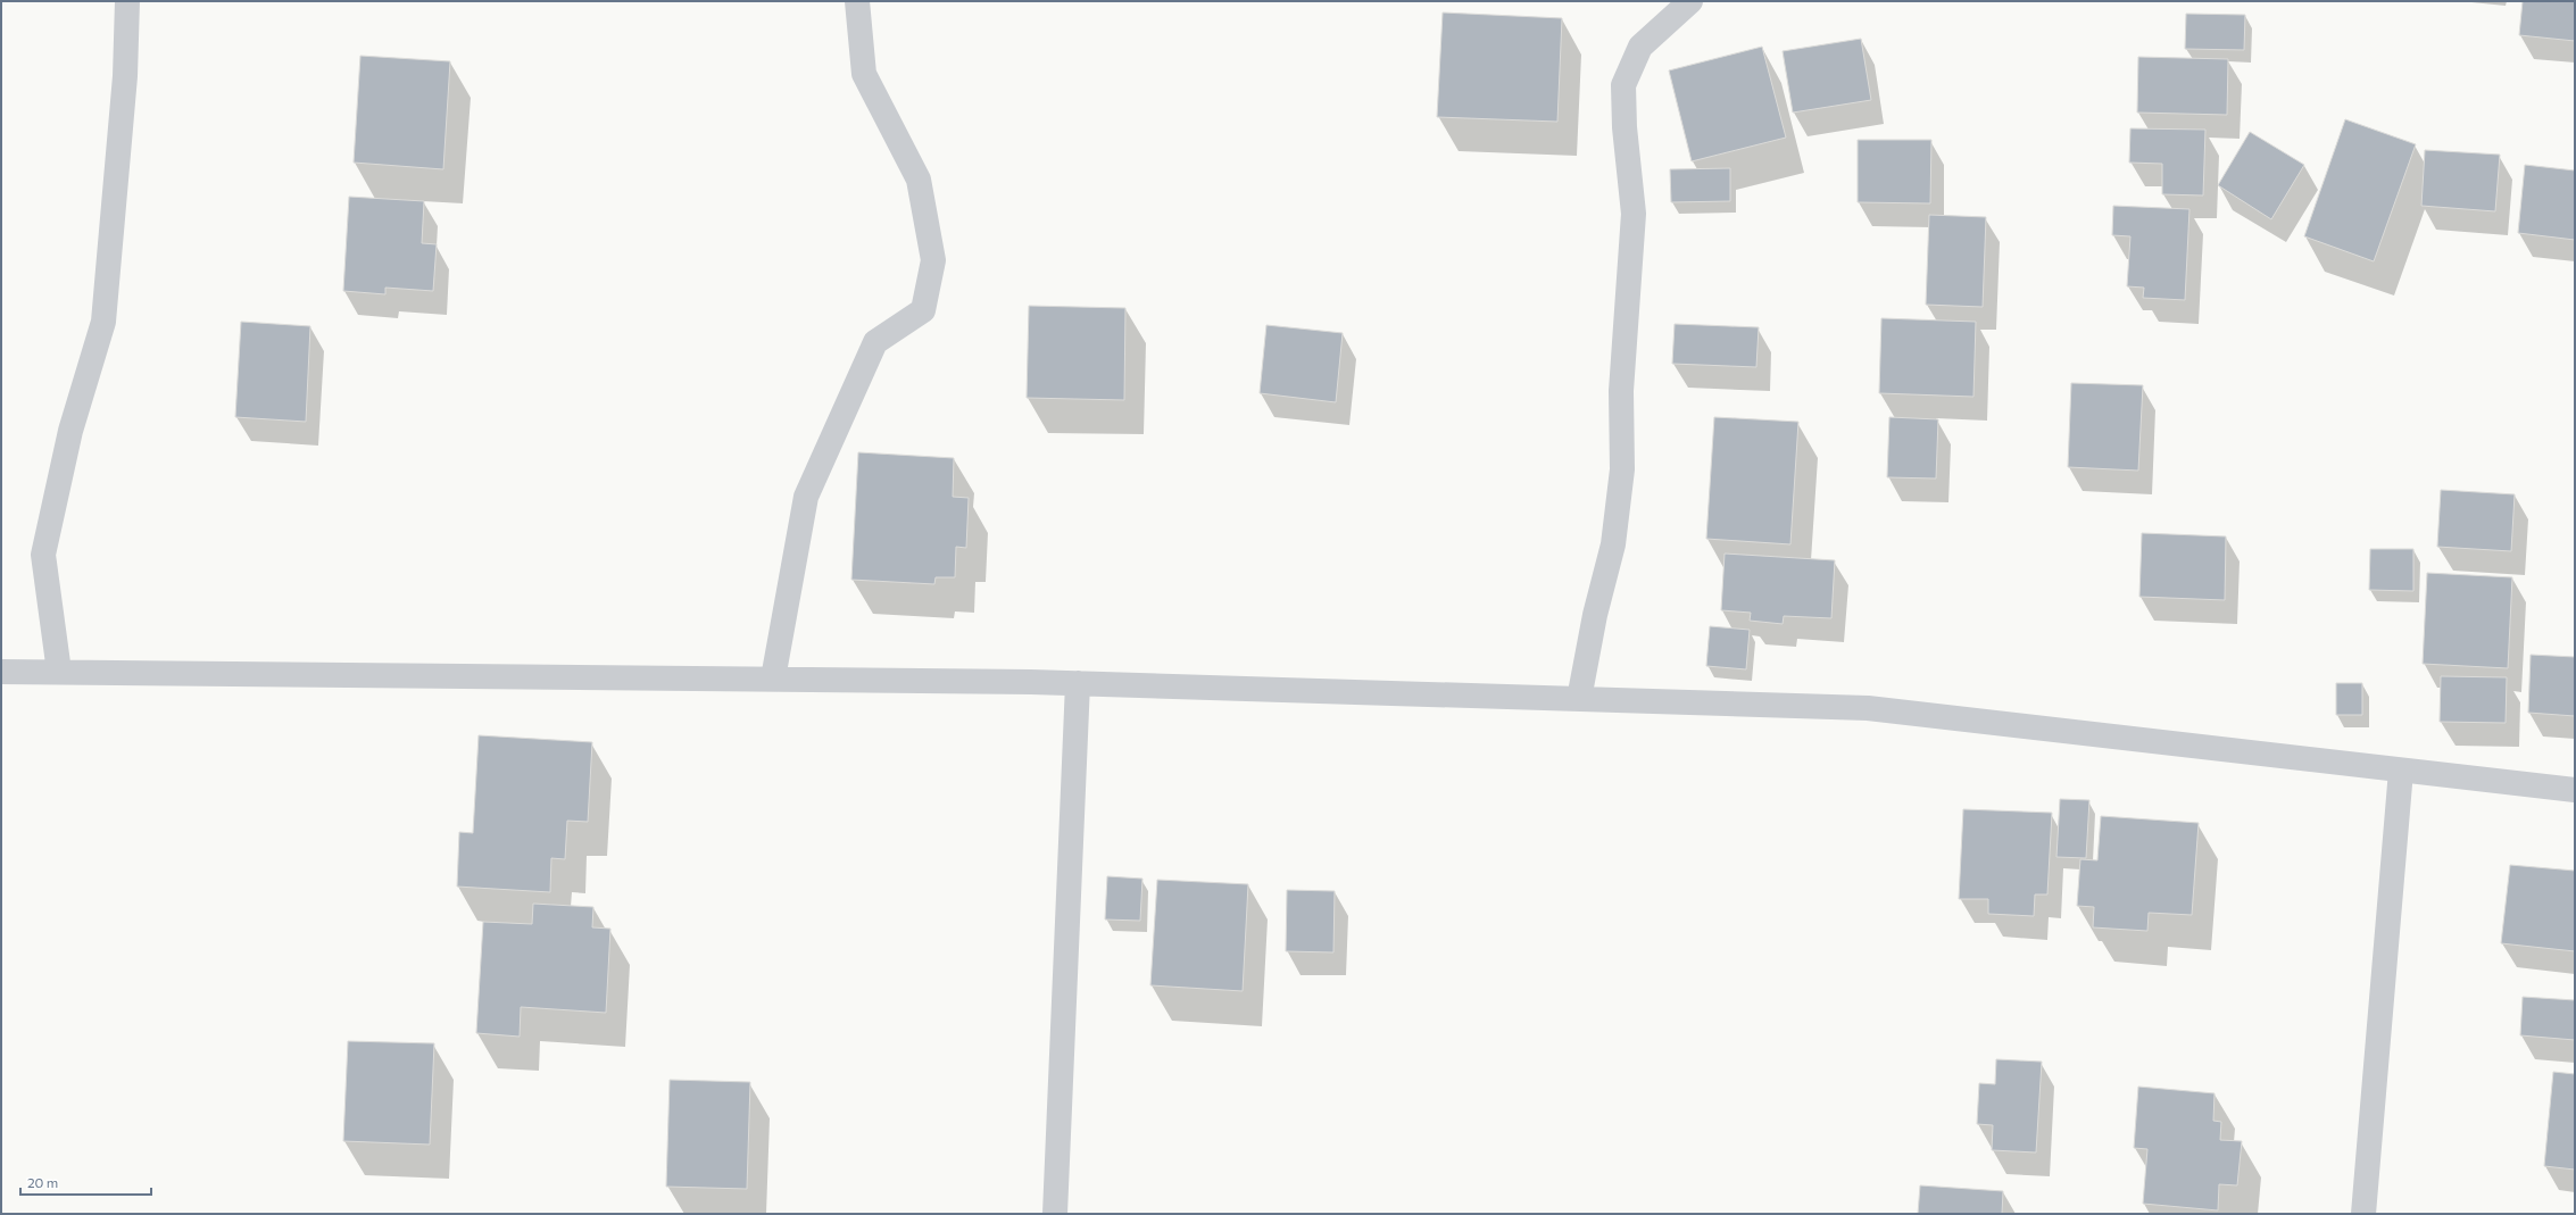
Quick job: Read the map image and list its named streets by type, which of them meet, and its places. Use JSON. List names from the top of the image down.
{
  "scale_bar": "20 m"
}
